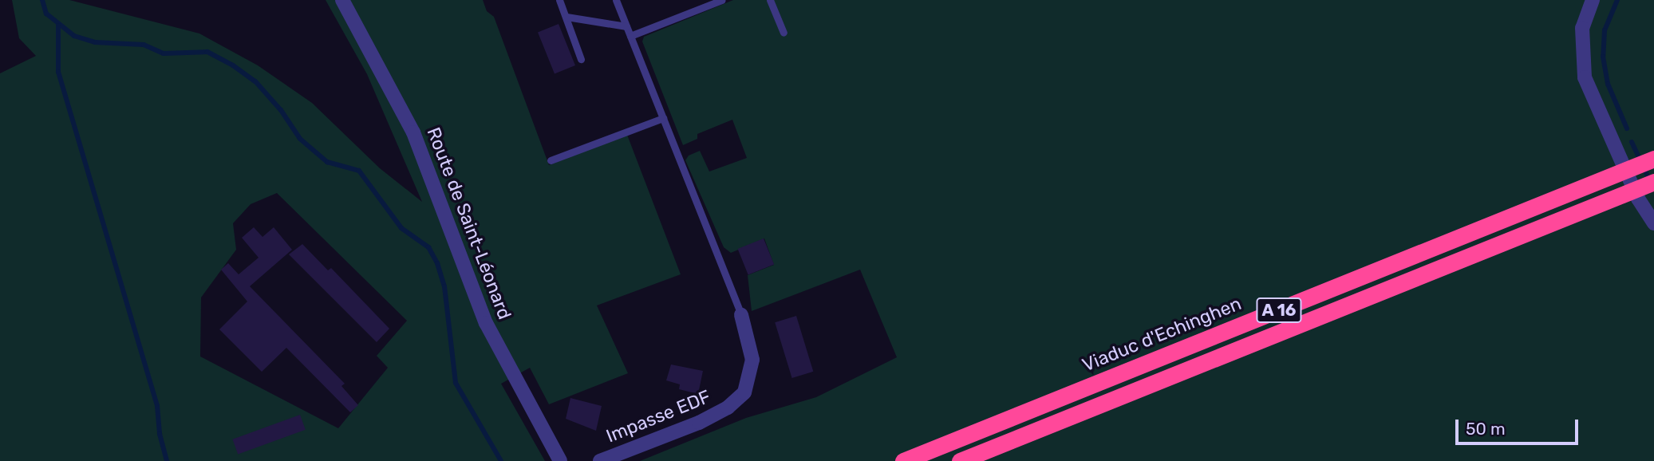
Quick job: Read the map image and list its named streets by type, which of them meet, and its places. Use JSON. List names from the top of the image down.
{
  "streets": {
    "highway": ["A 16", "Viaduc d'Echinghen"],
    "street": ["Route de Saint-Léonard", "Impasse EDF"]
  },
  "scale_bar": "50 m"
}
